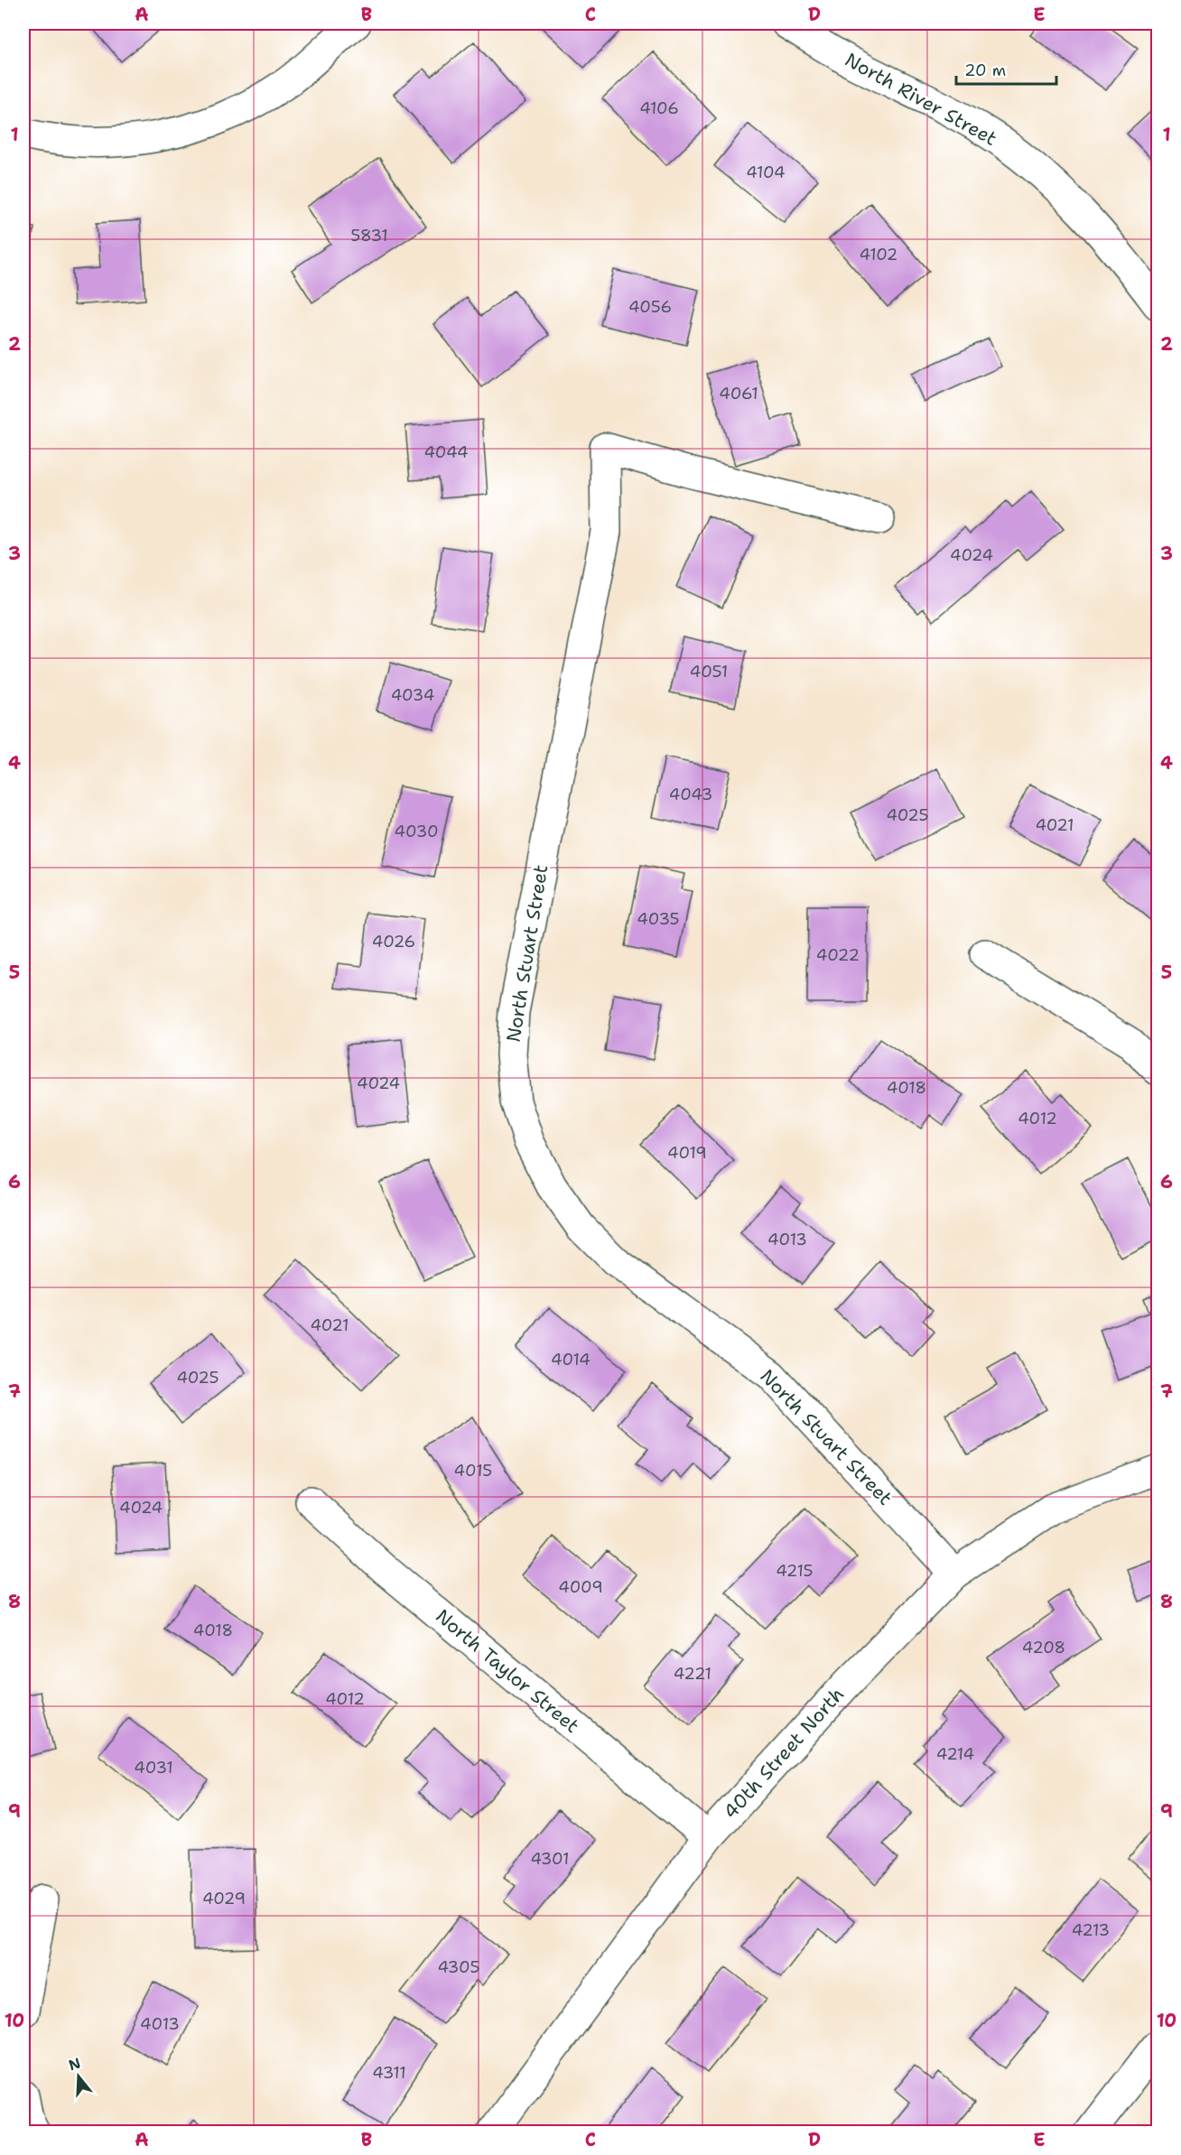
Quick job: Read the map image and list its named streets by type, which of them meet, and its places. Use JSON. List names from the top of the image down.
{
  "streets": {
    "street": [
      "North River Street",
      "North Stuart Street",
      "North Taylor Street",
      "40th Street North"
    ]
  },
  "crossings": [
    ["North Stuart Street", "40th Street North"],
    ["North Taylor Street", "40th Street North"]
  ],
  "house_numbers": [
    "4106",
    "4104",
    "5831",
    "4102",
    "4056",
    "4061",
    "4044",
    "4024",
    "4051",
    "4034",
    "4043",
    "4025",
    "4021",
    "4030",
    "4035",
    "4026",
    "4022",
    "4024",
    "4018",
    "4012",
    "4019",
    "4013",
    "4021",
    "4014",
    "4025",
    "4015",
    "4024",
    "4215",
    "4009",
    "4018",
    "4208",
    "4221",
    "4012",
    "4214",
    "4031",
    "4301",
    "4029",
    "4213",
    "4305",
    "4013",
    "4311"
  ],
  "scale_bar": "20 m",
  "north": "top",
  "grid": {
    "columns": [
      "A",
      "B",
      "C",
      "D",
      "E"
    ],
    "rows": [
      "1",
      "2",
      "3",
      "4",
      "5",
      "6",
      "7",
      "8",
      "9",
      "10"
    ]
  }
}
